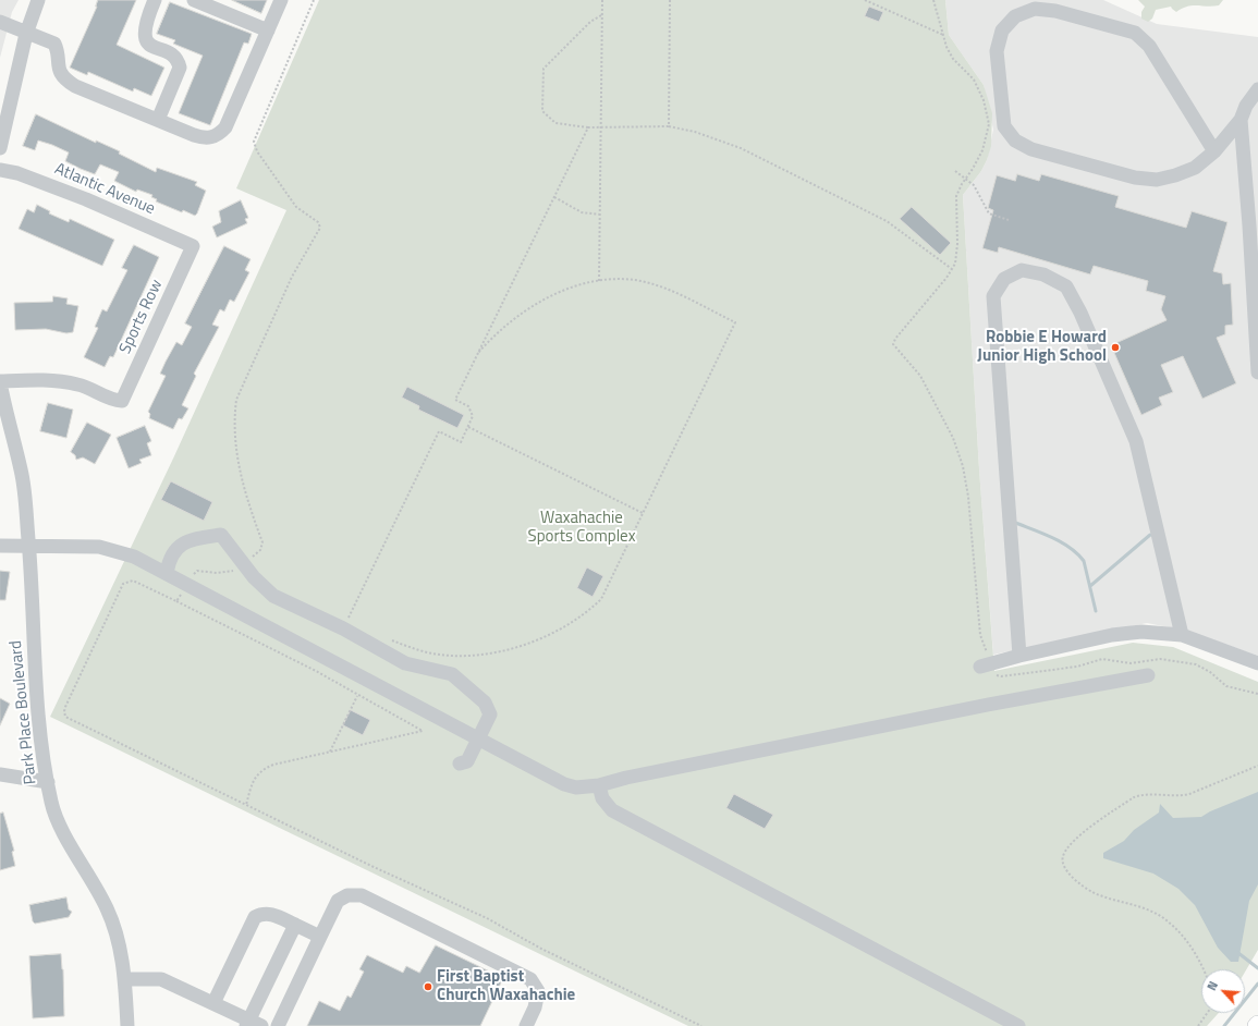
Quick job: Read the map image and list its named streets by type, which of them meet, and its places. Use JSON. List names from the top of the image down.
{
  "streets": {
    "street": ["Atlantic Avenue", "Sports Row", "Park Place Boulevard"]
  },
  "crossings": [
    ["Atlantic Avenue", "Sports Row"],
    ["Sports Row", "Park Place Boulevard"]
  ],
  "parks": ["Waxahachie Sports Complex"],
  "places": ["Robbie E Howard Junior High School", "First Baptist Church Waxahachie"],
  "north": "top left"
}
